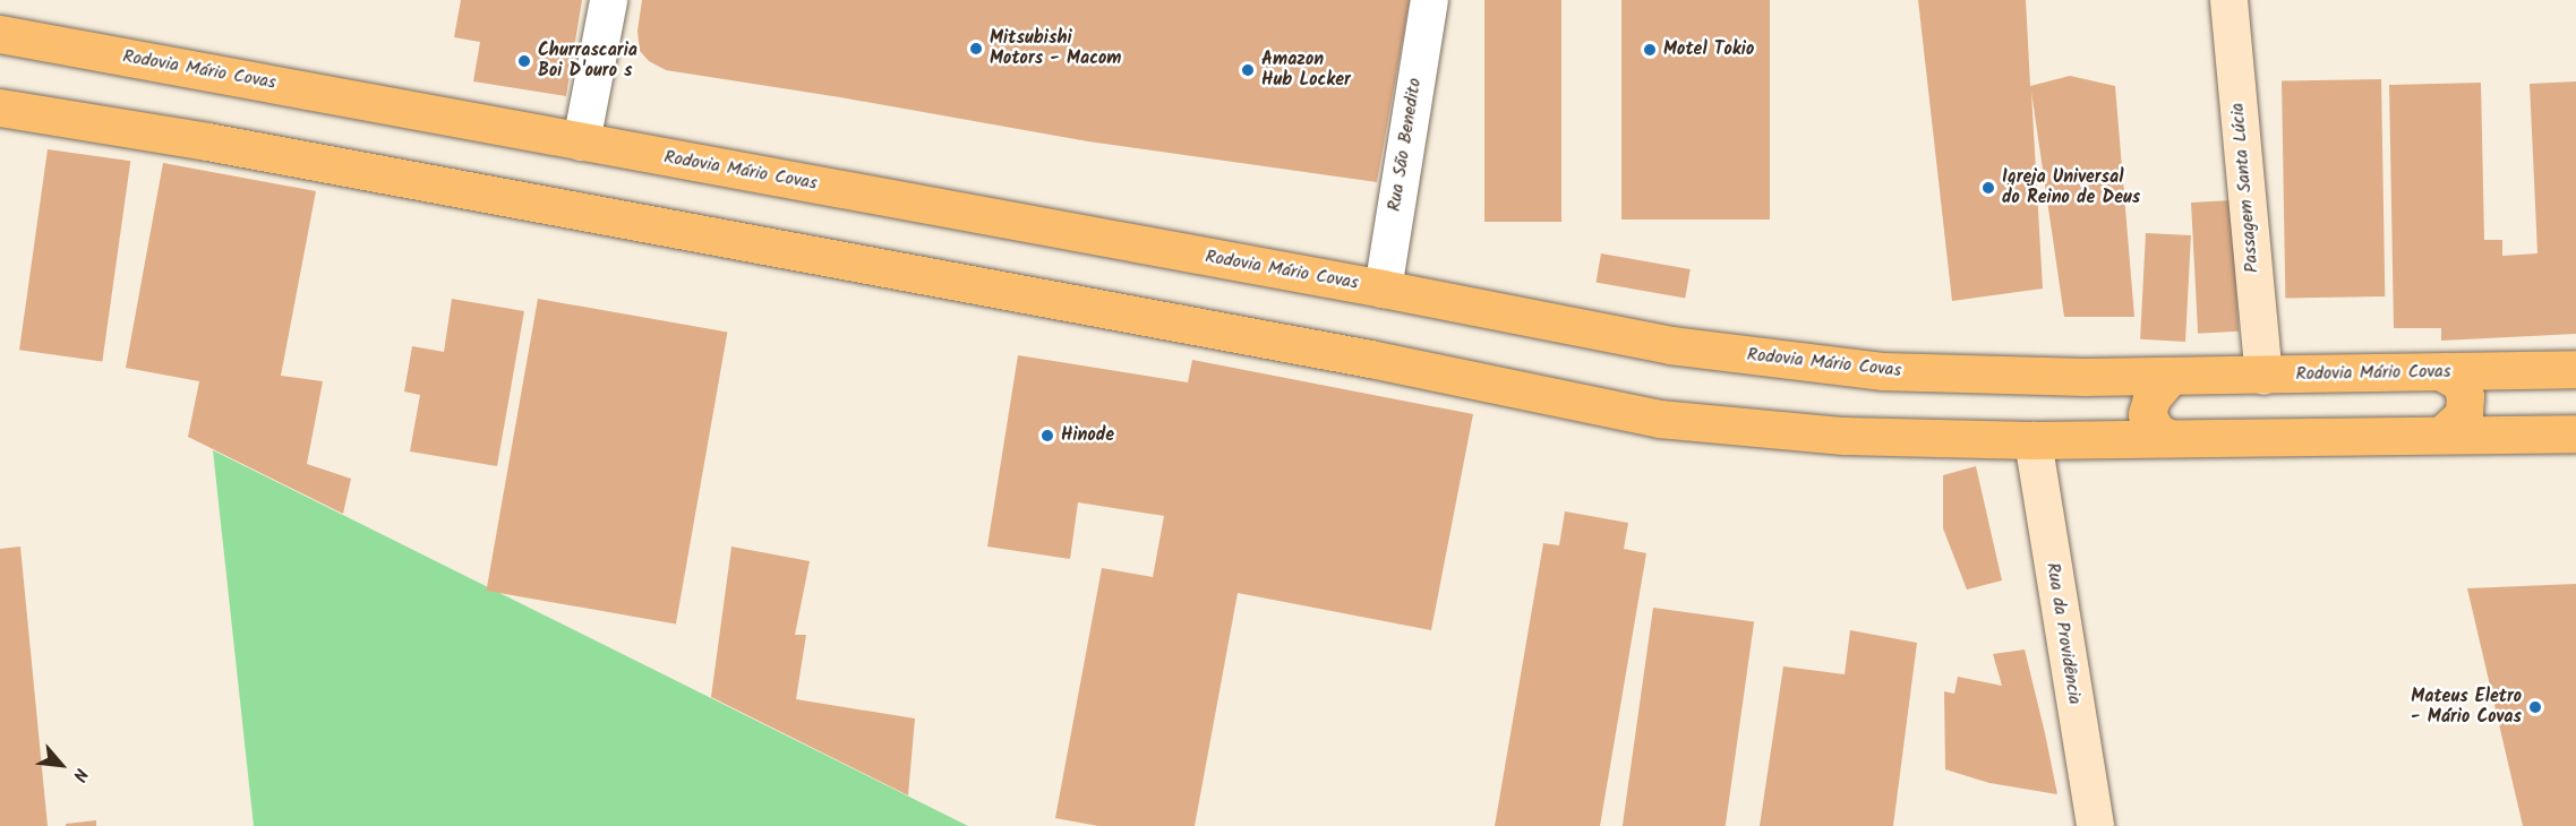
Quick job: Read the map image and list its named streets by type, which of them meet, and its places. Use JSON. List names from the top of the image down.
{
  "streets": {
    "main road": ["Rodovia Mário Covas"],
    "street": ["Rua São Benedito", "Passagem Santa Lúcia", "Rua da Providência"]
  },
  "crossings": [
    ["Rodovia Mário Covas", "Rua São Benedito"],
    ["Rodovia Mário Covas", "Passagem Santa Lúcia"]
  ],
  "places": [
    "Mitsubishi Motors - Macom",
    "Motel Tokio",
    "Churrascaria Boi D'ouro s",
    "Amazon Hub Locker",
    "Igreja Universal do Reino de Deus",
    "Hinode",
    "Mateus Eletro - Mário Covas"
  ],
  "north": "bottom right"
}
